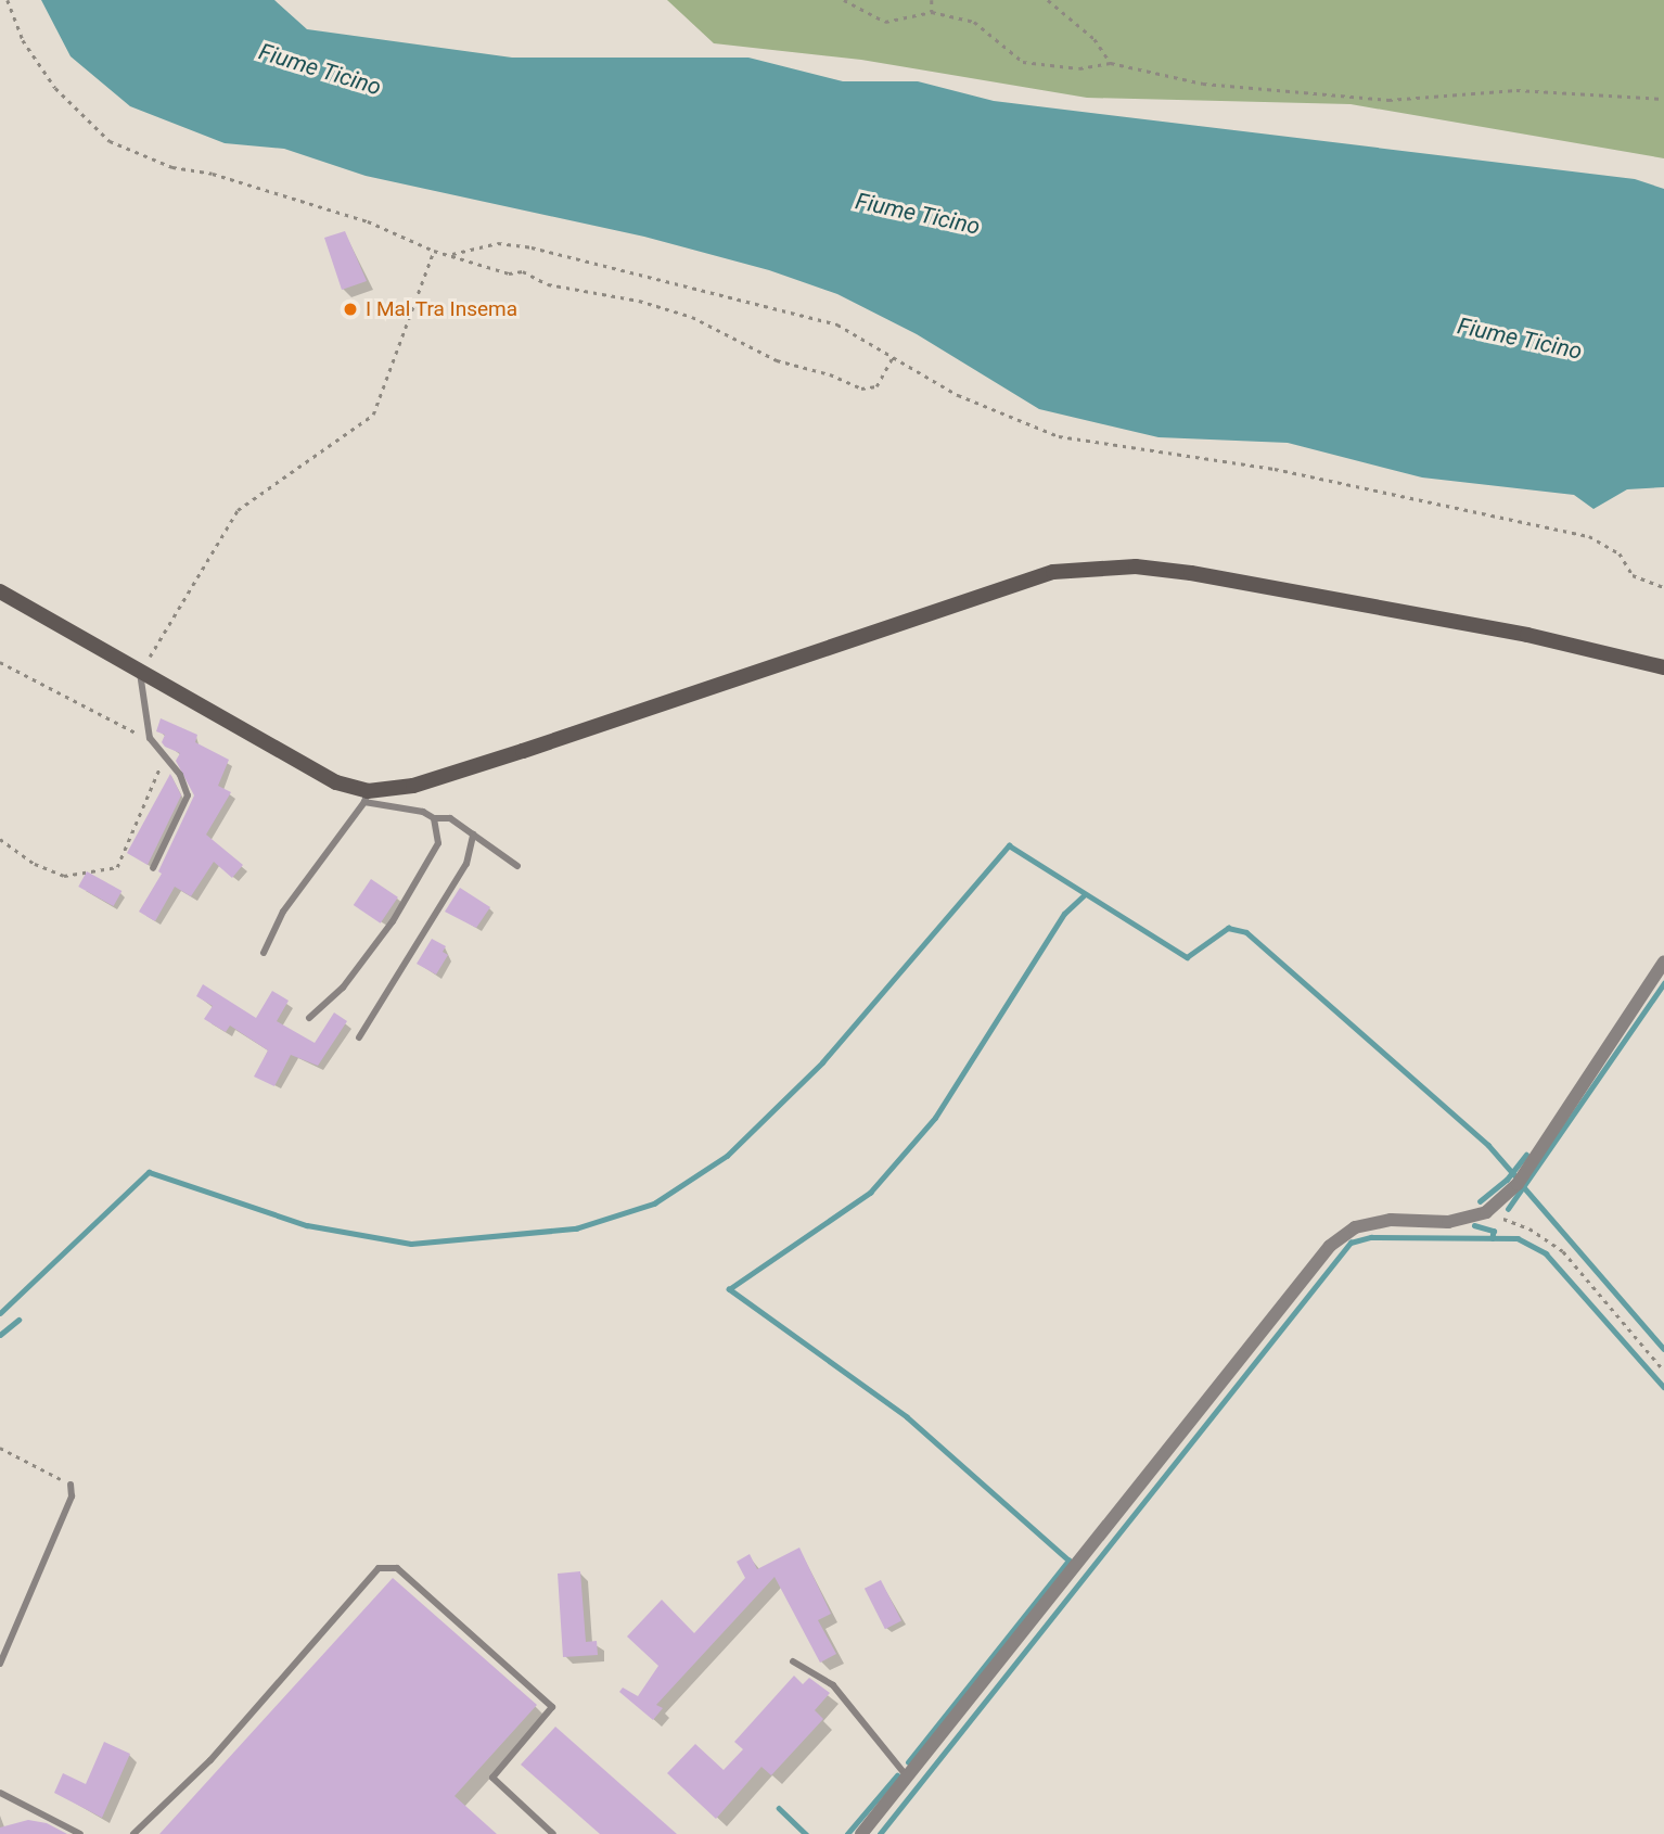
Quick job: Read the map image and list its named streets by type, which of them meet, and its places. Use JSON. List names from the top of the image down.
{
  "water": ["Fiume Ticino"],
  "places": ["I Mal Tra Insema"]
}
